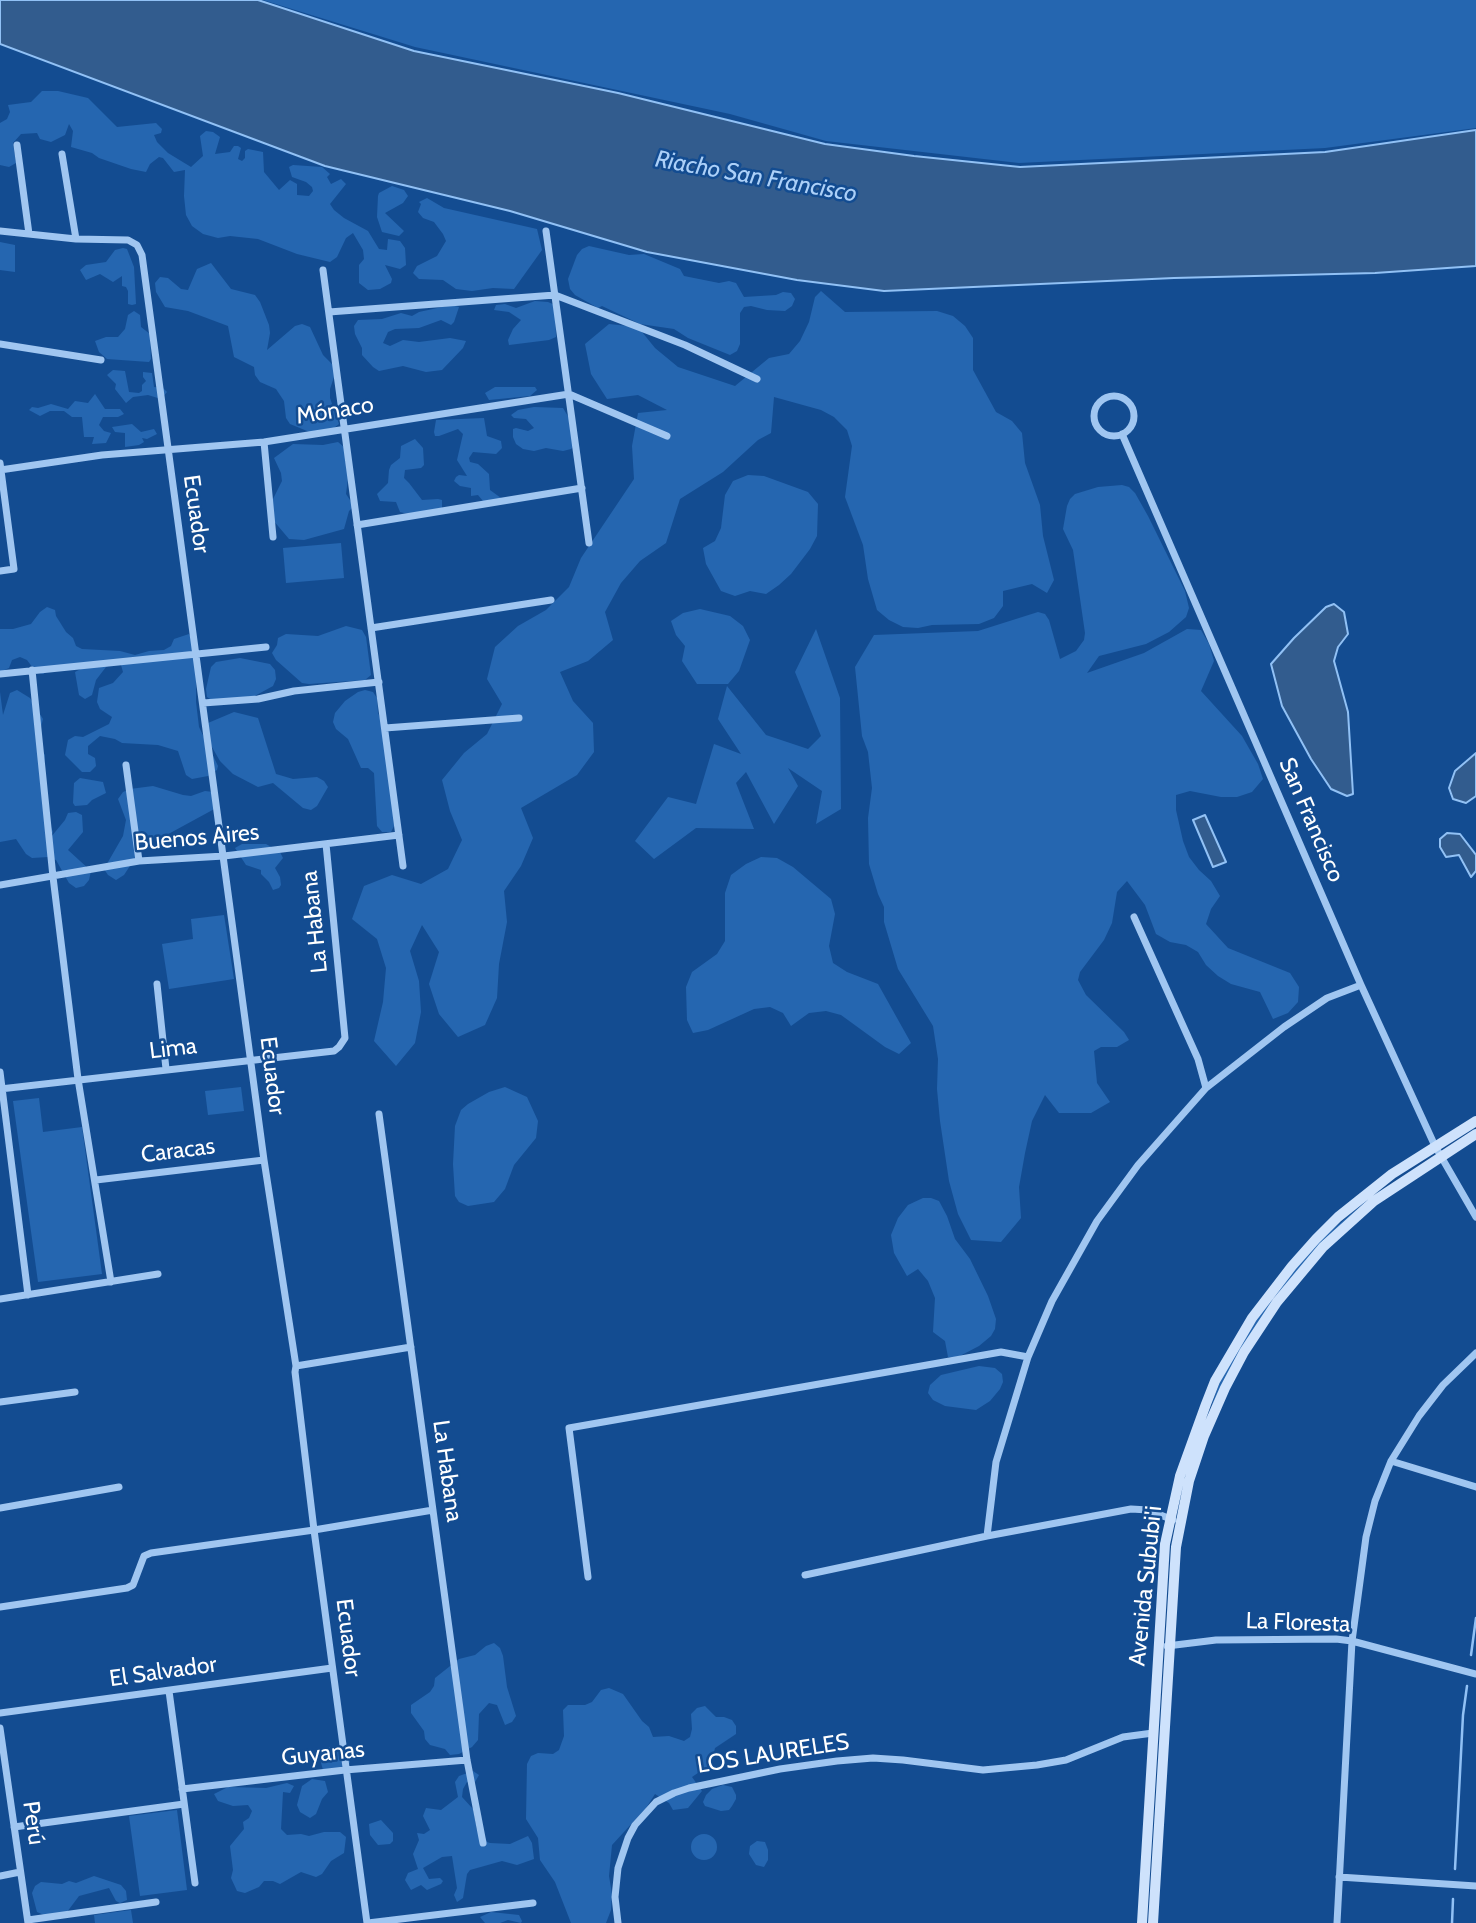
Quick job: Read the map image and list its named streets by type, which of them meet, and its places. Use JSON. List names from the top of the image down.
{
  "streets": {
    "street": [
      "Mónaco",
      "Ecuador",
      "San Francisco",
      "Buenos Aires",
      "La Habana",
      "Lima",
      "Caracas",
      "Avenida Sububi'i",
      "La Floresta",
      "El Salvador",
      "Guyanas",
      "LOS LAURELES",
      "Perú"
    ]
  },
  "crossings": [
    ["Mónaco", "Ecuador"],
    ["Ecuador", "Buenos Aires"],
    ["Ecuador", "Lima"],
    ["Ecuador", "Caracas"],
    ["Ecuador", "El Salvador"],
    ["Ecuador", "Guyanas"],
    ["San Francisco", "Avenida Sububi'i"],
    ["Buenos Aires", "La Habana"],
    ["La Habana", "Lima"],
    ["La Habana", "Guyanas"],
    ["Avenida Sububi'i", "La Floresta"],
    ["Avenida Sububi'i", "LOS LAURELES"]
  ],
  "water": ["Riacho San Francisco"]
}
